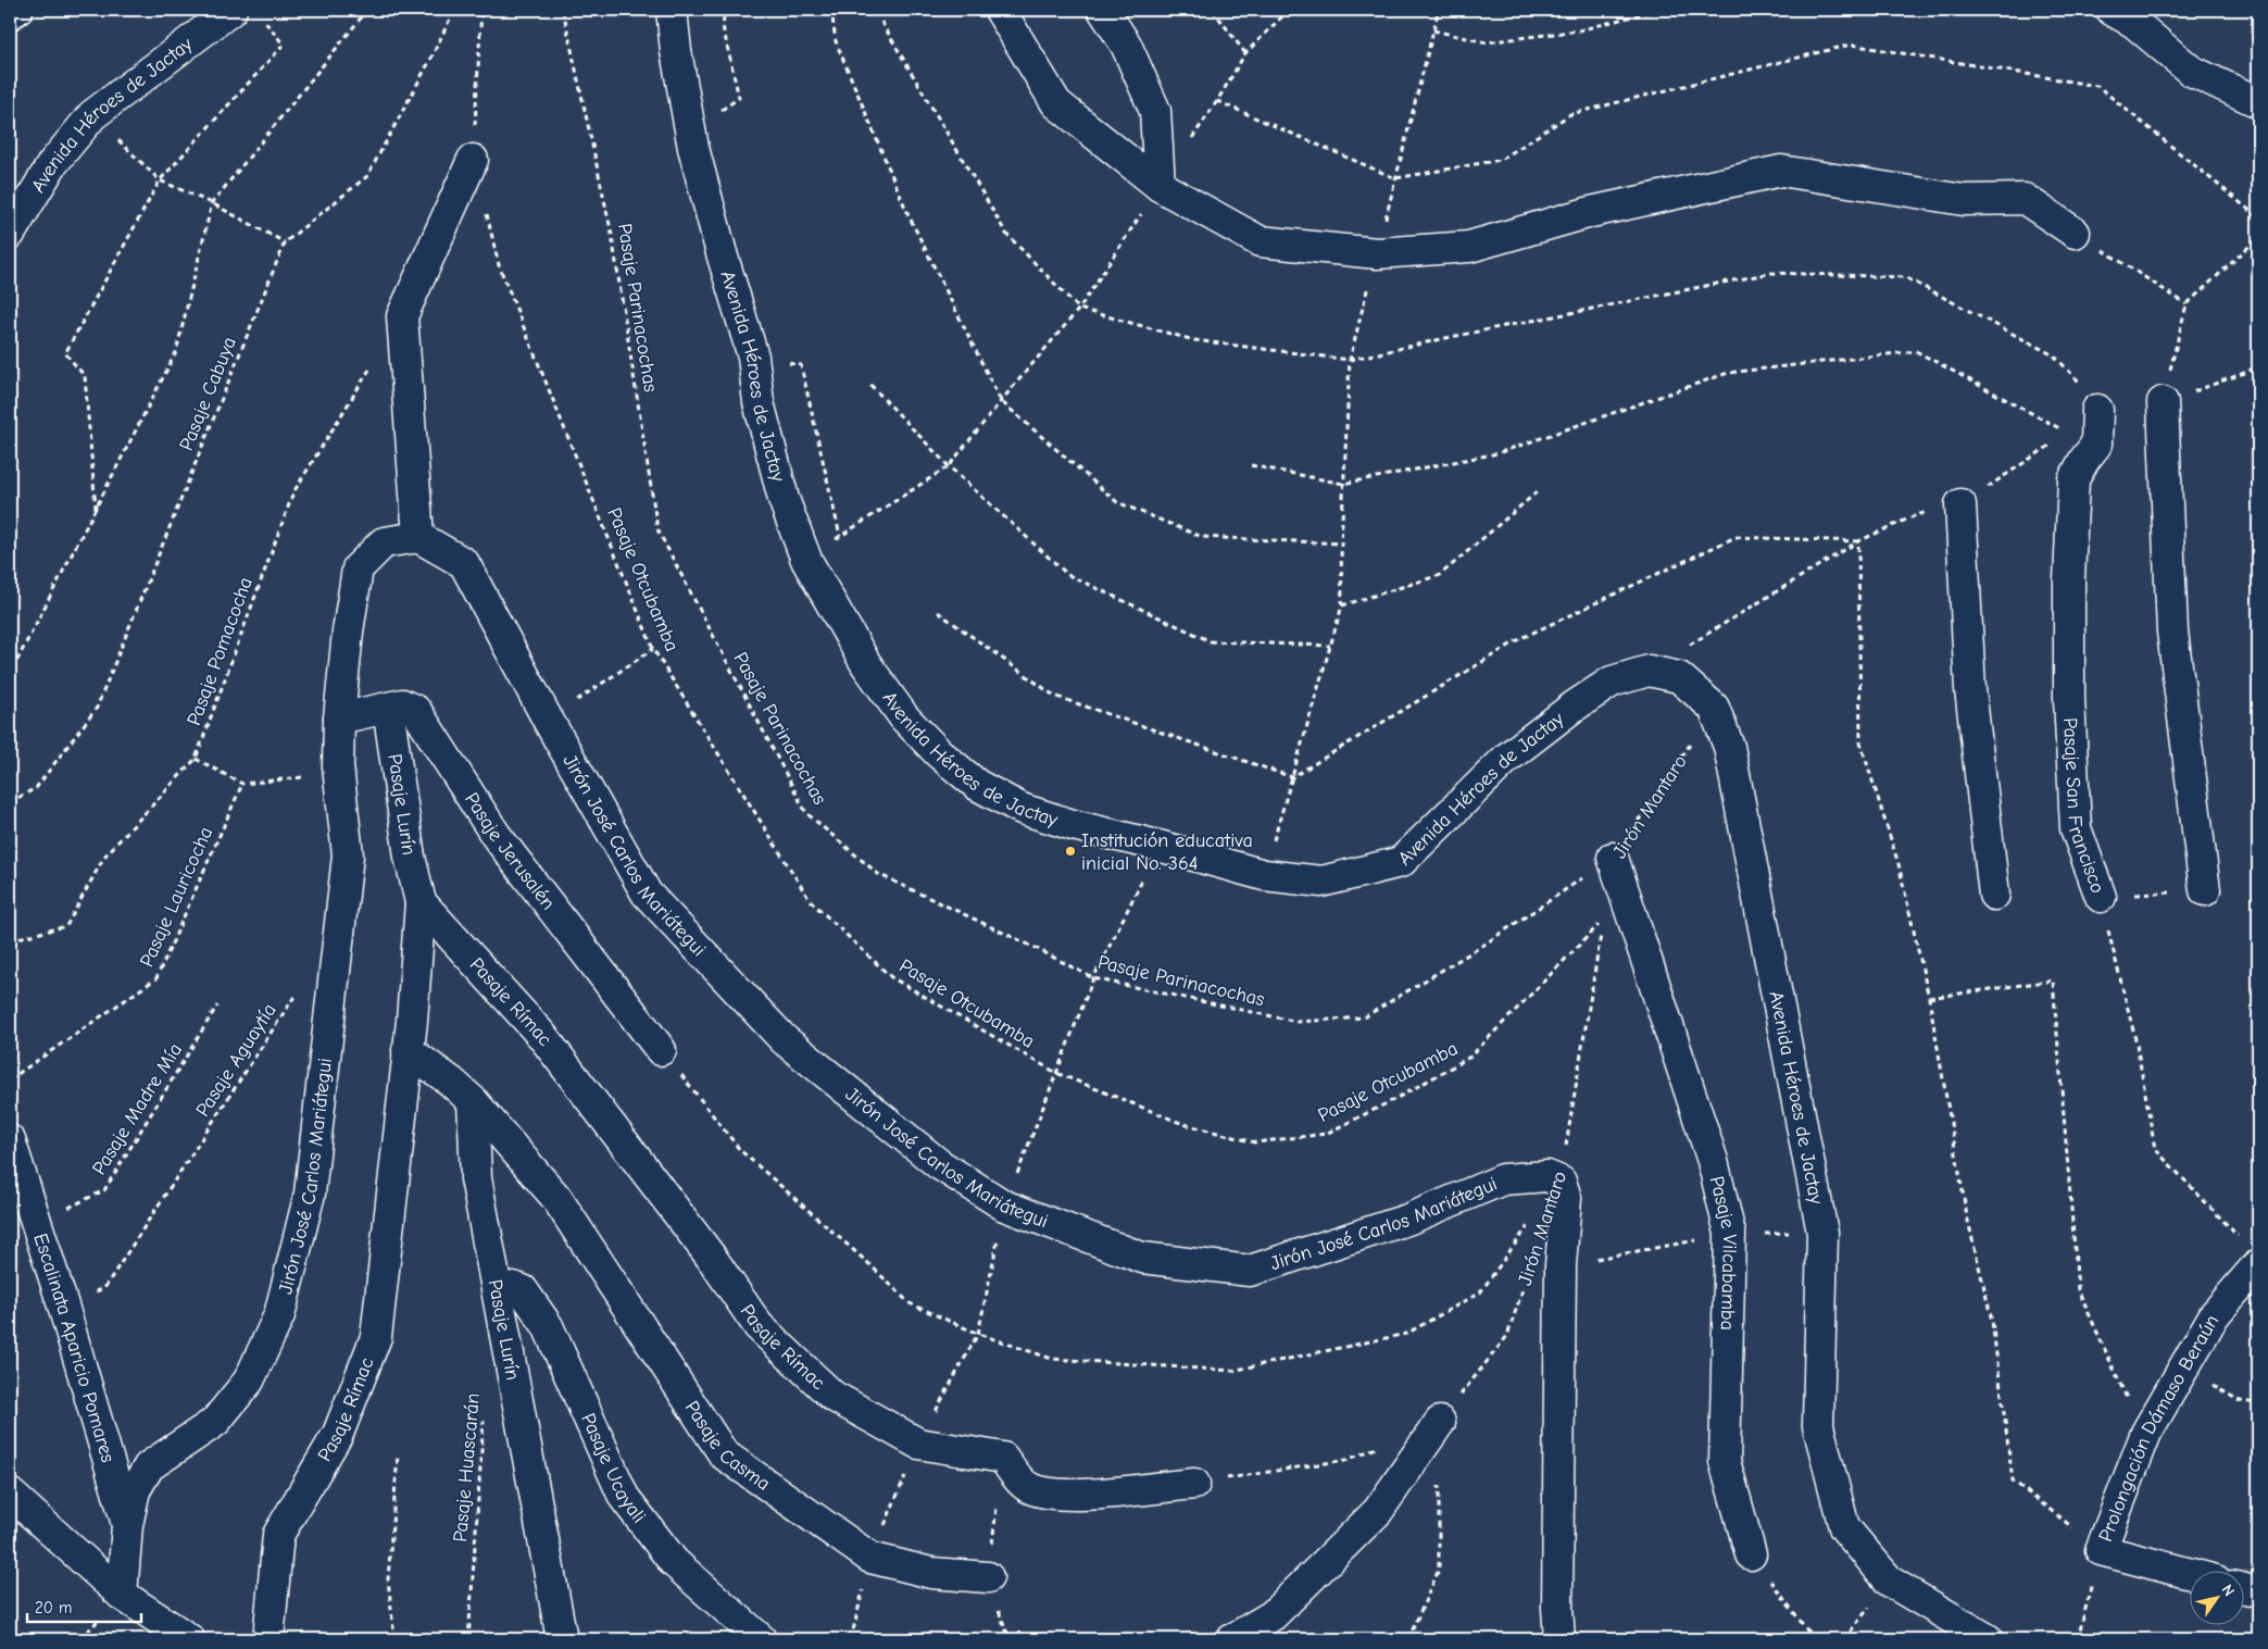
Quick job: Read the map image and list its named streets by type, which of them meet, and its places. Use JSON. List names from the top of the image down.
{
  "streets": {
    "street": [
      "Avenida Héroes de Jactay",
      "Pasaje Lurín",
      "Pasaje San Francisco",
      "Pasaje Jerusalén",
      "Jirón José Carlos Mariátegui",
      "Pasaje Rímac",
      "Pasaje Vilcabamba",
      "Escalinata Aparicio Pomares",
      "Prolongación Dámaso Beraún",
      "Pasaje Casma",
      "Pasaje Ucayali"
    ],
    "path": [
      "Pasaje Parinacochas",
      "Pasaje Cabuya",
      "Pasaje Otcubamba",
      "Pasaje Pomacocha",
      "Jirón Mantaro",
      "Pasaje Lauricocha",
      "Pasaje Aguaytía",
      "Pasaje Madre Mía",
      "Pasaje Huascarán"
    ]
  },
  "crossings": [
    ["Avenida Héroes de Jactay", "Jirón Mantaro"],
    ["Pasaje Parinacochas", "Jirón Mantaro"],
    ["Pasaje Parinacochas", "Pasaje Vilcabamba"],
    ["Pasaje Otcubamba", "Jirón Mantaro"],
    ["Pasaje Lurín", "Pasaje Jerusalén"],
    ["Pasaje Lurín", "Pasaje Rímac"],
    ["Pasaje Lurín", "Pasaje Casma"],
    ["Pasaje Lurín", "Pasaje Ucayali"],
    ["Pasaje San Francisco", "Prolongación Dámaso Beraún"],
    ["Jirón Mantaro", "Jirón José Carlos Mariátegui"],
    ["Jirón Mantaro", "Pasaje Vilcabamba"],
    ["Pasaje Jerusalén", "Jirón José Carlos Mariátegui"],
    ["Jirón José Carlos Mariátegui", "Escalinata Aparicio Pomares"],
    ["Pasaje Aguaytía", "Escalinata Aparicio Pomares"],
    ["Pasaje Madre Mía", "Escalinata Aparicio Pomares"]
  ],
  "places": ["Institución educativa inicial No. 364"],
  "scale_bar": "20 m",
  "north": "top right"
}
